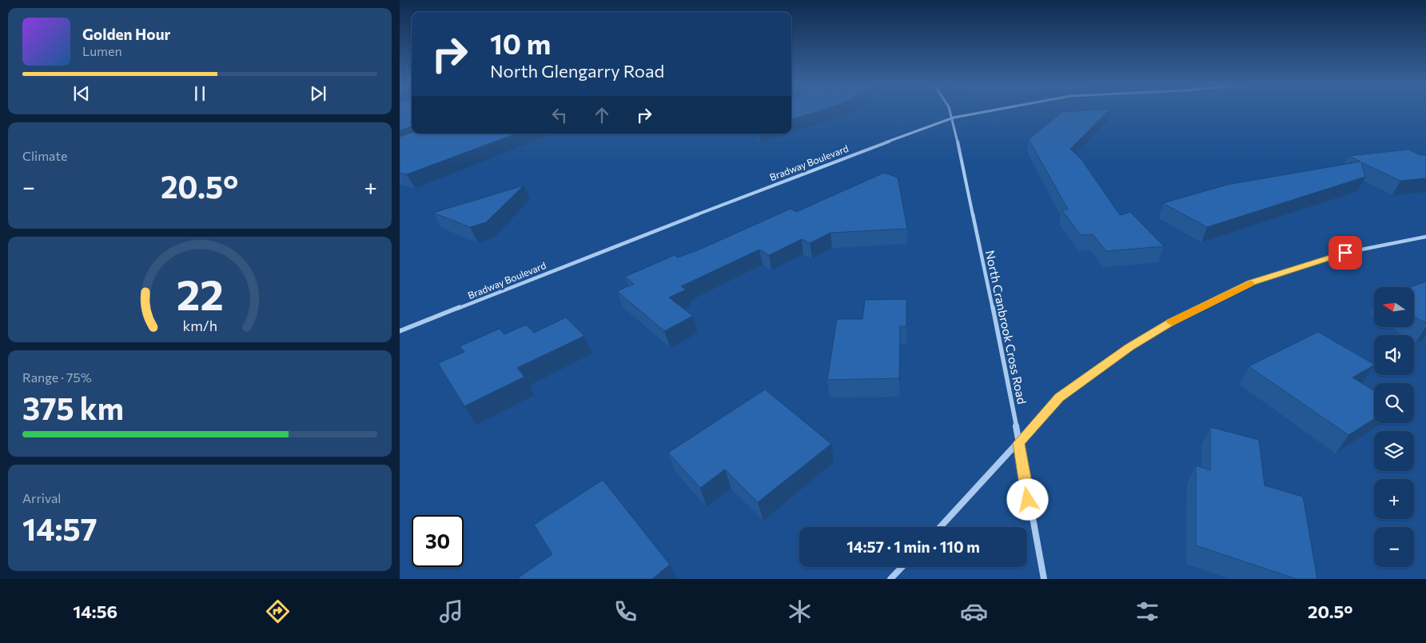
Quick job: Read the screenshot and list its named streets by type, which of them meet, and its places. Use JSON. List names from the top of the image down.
{
  "streets": {
    "street": ["Bradway Boulevard", "North Cranbrook Cross Road"]
  },
  "crossings": [
    ["Bradway Boulevard", "North Cranbrook Cross Road"]
  ],
  "north": "left",
  "page": {
    "turn": ["10 m", "North Glengarry Road"],
    "song": ["Golden Hour", "Lumen"],
    "tile": [
      "Climate",
      ["Range · 75%", "375 km"],
      ["Arrival", "14:57"]
    ],
    "heat": ["−", "20.5°", "+"],
    "map_buttons": ["+", "−"],
    "limit": "30",
    "trip": "14:57 · 1 min · 110 m",
    "tabs": ["14:56", "20.5°"],
    "gauge": ["22", "km/h"]
  }
}
